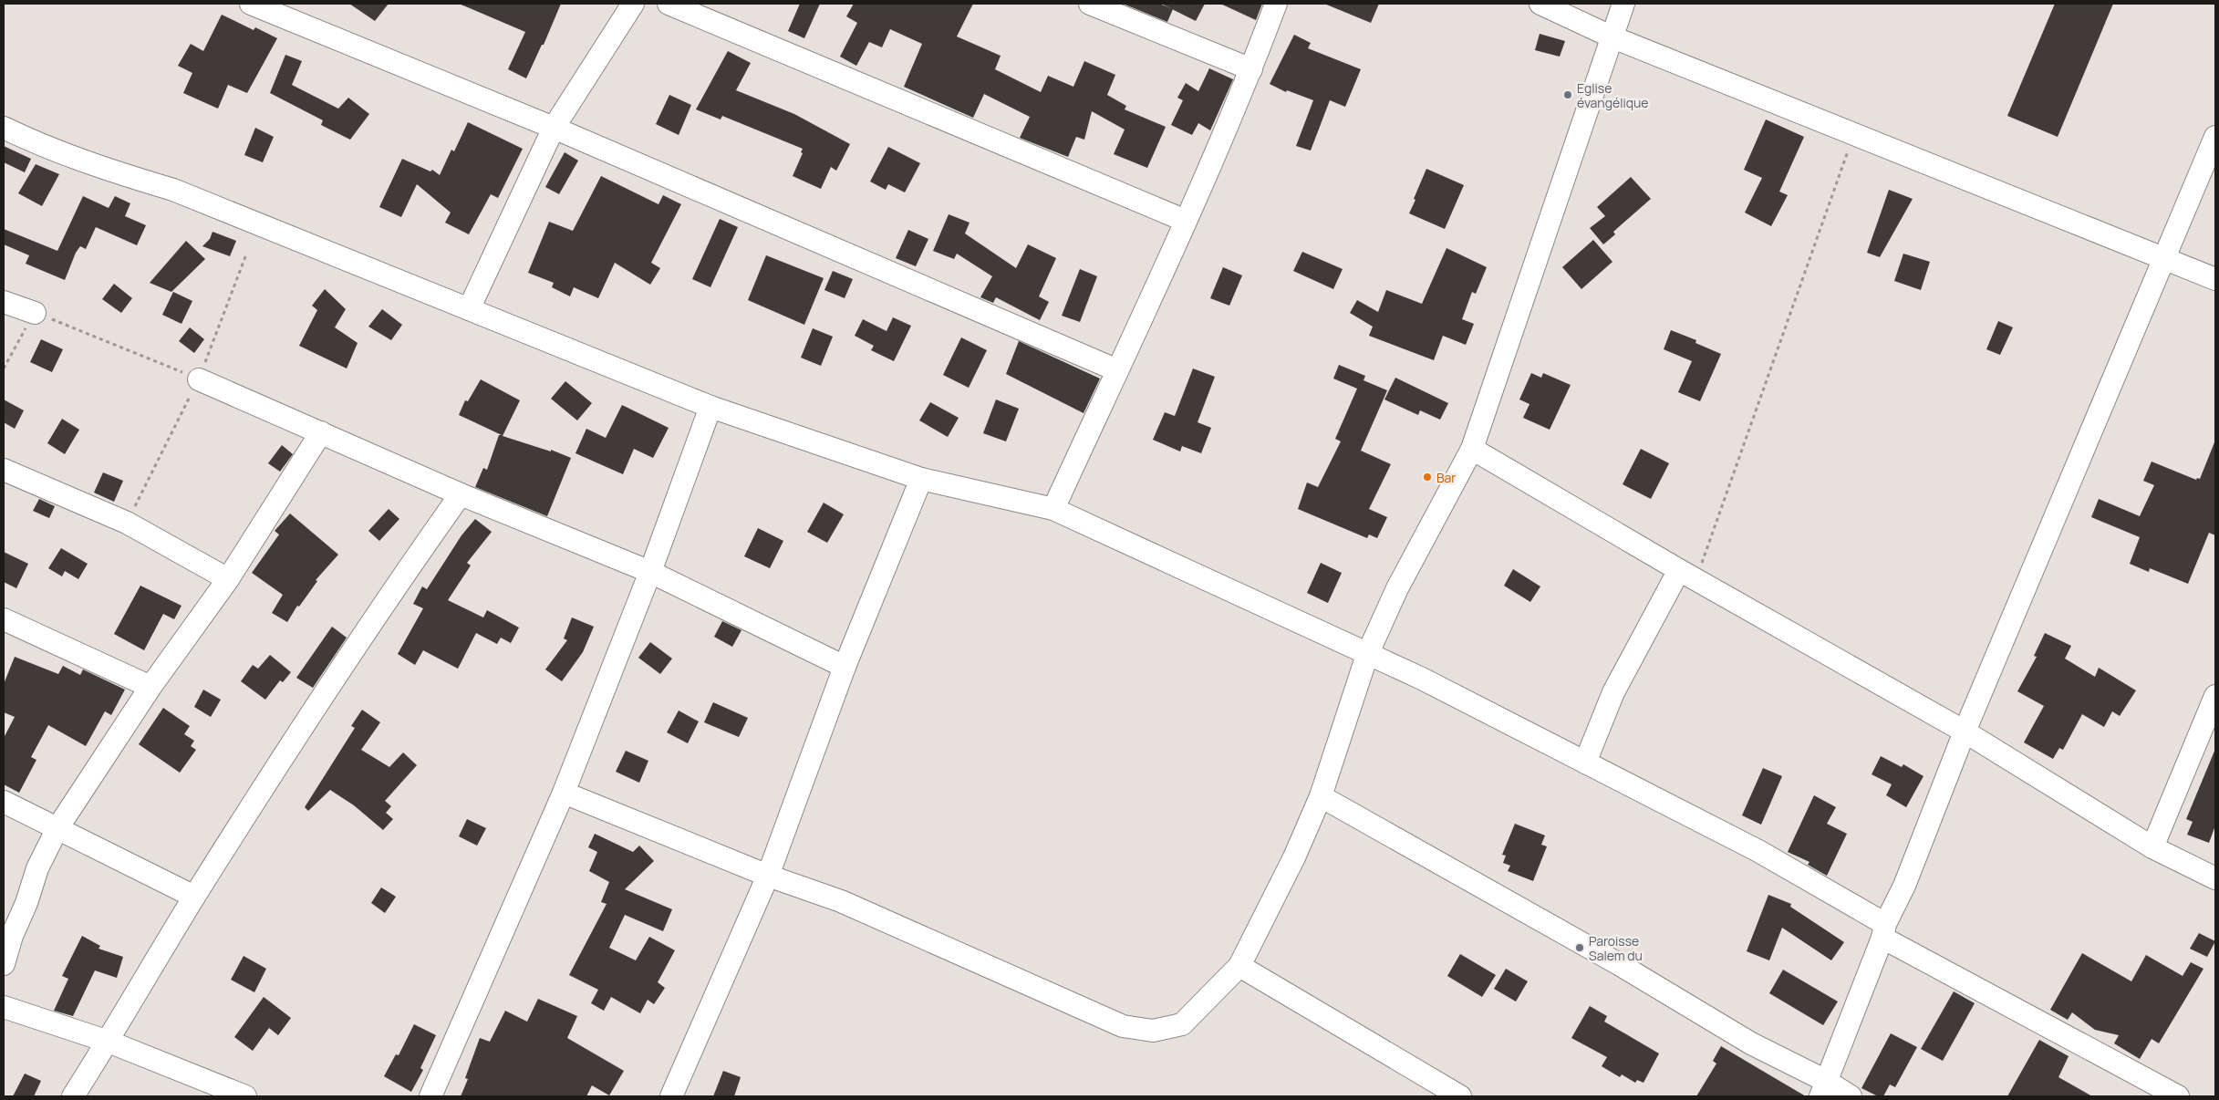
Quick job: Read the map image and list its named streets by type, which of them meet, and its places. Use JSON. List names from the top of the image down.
{
  "places": ["Eglise évangélique", "Bar", "Paroisse Salem du"]
}
